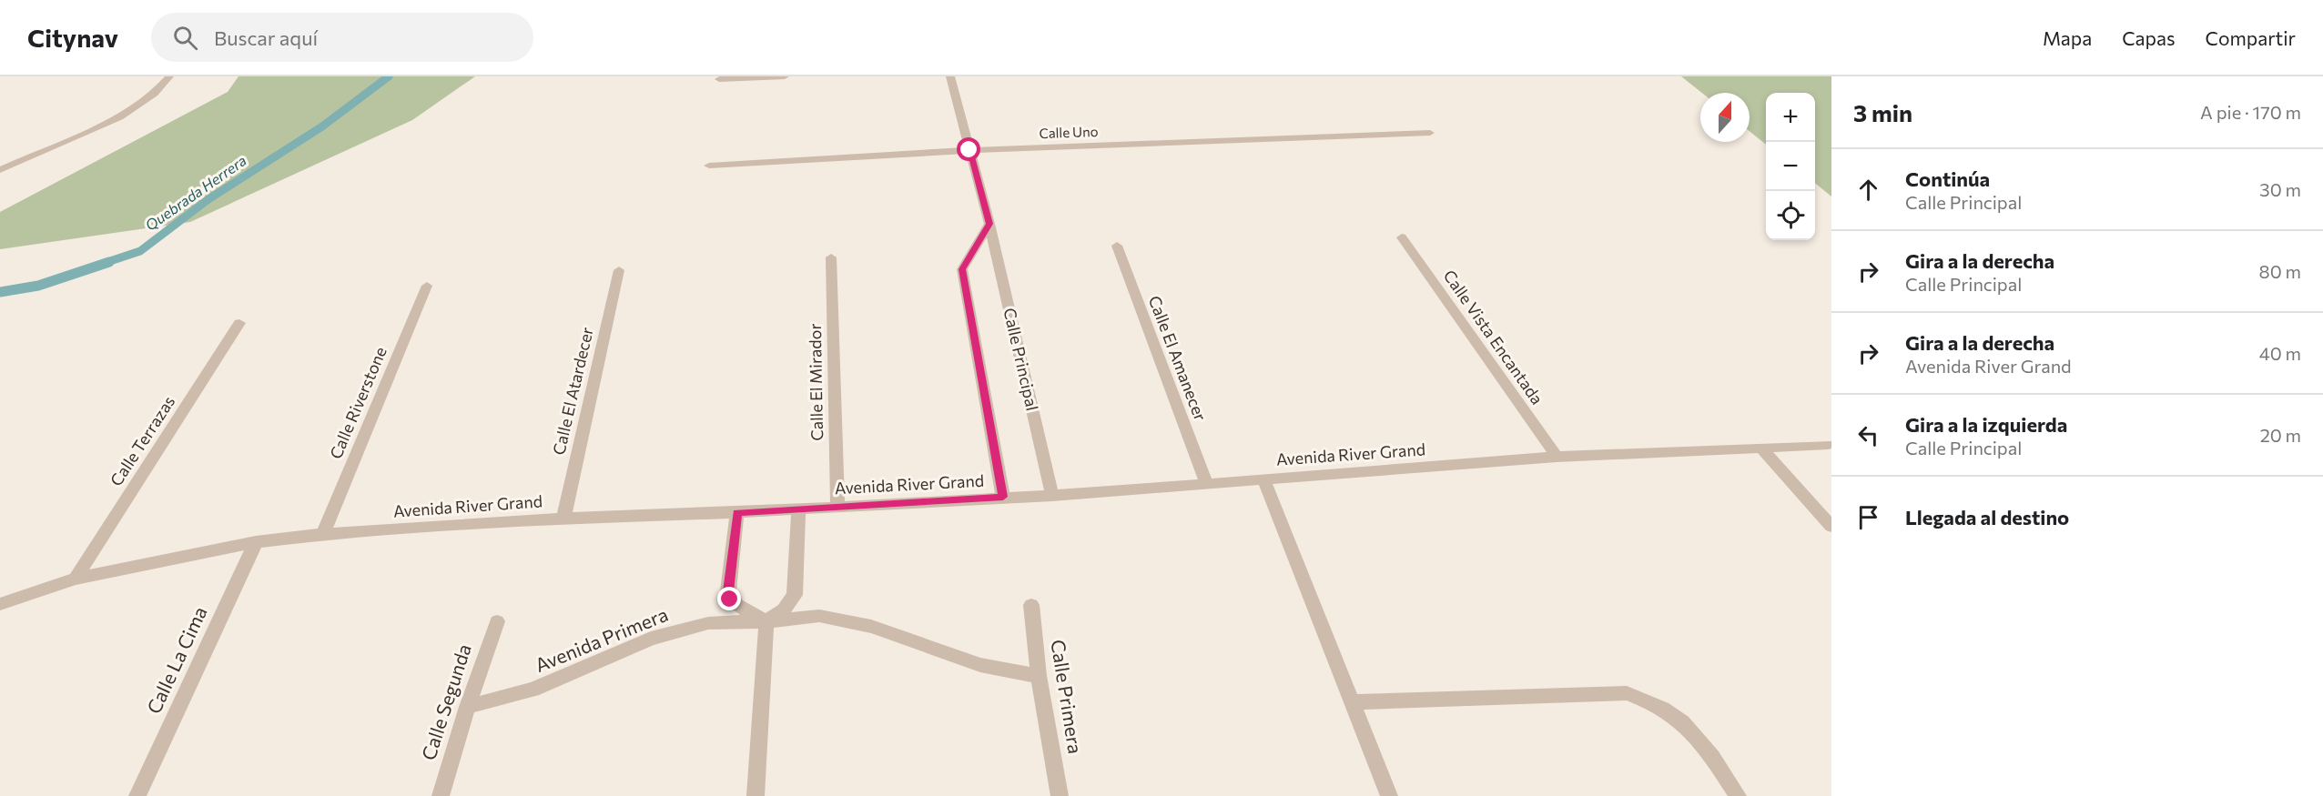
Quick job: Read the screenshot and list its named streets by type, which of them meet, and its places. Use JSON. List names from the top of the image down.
{
  "streets": {
    "street": [
      "Calle Uno",
      "Calle Vista Encantada",
      "Calle El Amanecer",
      "Calle Principal",
      "Calle El Mirador",
      "Calle El Atardecer",
      "Calle Riverstone",
      "Calle Terrazas",
      "Avenida River Grand",
      "Avenida Primera",
      "Calle La Cima",
      "Calle Primera",
      "Calle Segunda"
    ]
  },
  "crossings": [
    ["Calle Uno", "Calle Principal"],
    ["Calle Vista Encantada", "Avenida River Grand"],
    ["Calle El Amanecer", "Avenida River Grand"],
    ["Calle Principal", "Avenida River Grand"],
    ["Calle El Mirador", "Avenida River Grand"],
    ["Calle El Atardecer", "Avenida River Grand"],
    ["Calle Riverstone", "Avenida River Grand"],
    ["Calle Terrazas", "Avenida River Grand"],
    ["Avenida River Grand", "Calle La Cima"],
    ["Avenida Primera", "Calle Primera"],
    ["Avenida Primera", "Calle Segunda"]
  ],
  "water": ["Quebrada Herrera"],
  "north": "top",
  "page": {
    "header": "Citynav",
    "search": "Buscar aquí",
    "nav": ["Mapa", "Capas", "Compartir"],
    "heading": ["3 min", "A pie · 170 m"],
    "map_buttons": ["+", "−"],
    "list": [
      ["Continúa", "Calle Principal", "30 m"],
      ["Gira a la derecha", "Calle Principal", "80 m"],
      ["Gira a la derecha", "Avenida River Grand", "40 m"],
      ["Gira a la izquierda", "Calle Principal", "20 m"],
      "Llegada al destino"
    ]
  }
}
